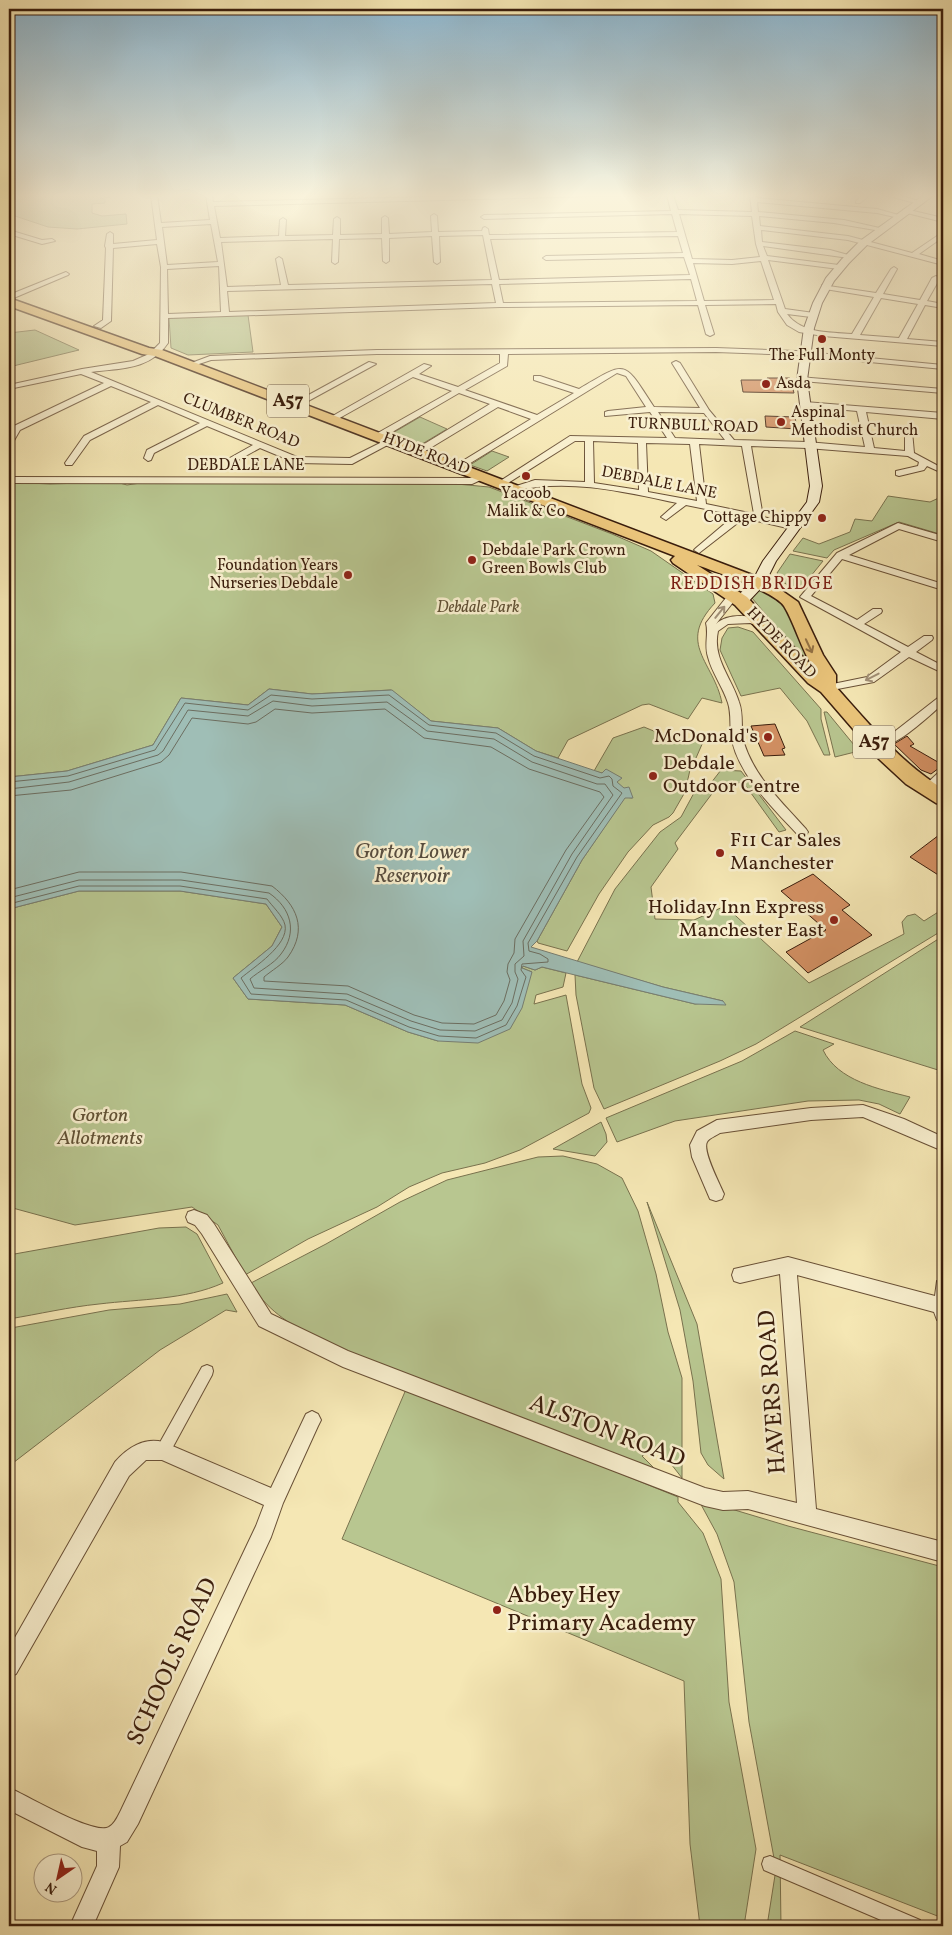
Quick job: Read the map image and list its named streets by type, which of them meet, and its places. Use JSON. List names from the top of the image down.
{
  "streets": {
    "highway": ["A57", "HYDE ROAD"],
    "street": [
      "CLUMBER ROAD",
      "TURNBULL ROAD",
      "DEBDALE LANE",
      "HAVERS ROAD",
      "ALSTON ROAD",
      "SCHOOLS ROAD"
    ]
  },
  "crossings": [
    ["A57", "HYDE ROAD"],
    ["CLUMBER ROAD", "HYDE ROAD"],
    ["TURNBULL ROAD", "HYDE ROAD"],
    ["TURNBULL ROAD", "DEBDALE LANE"],
    ["HYDE ROAD", "DEBDALE LANE"],
    ["HAVERS ROAD", "ALSTON ROAD"]
  ],
  "districts": ["REDDISH BRIDGE"],
  "water": ["Gorton Lower Reservoir"],
  "parks": ["Debdale Park", "Gorton Allotments"],
  "places": [
    "The Full Monty",
    "Asda",
    "Aspinal Methodist Church",
    "Yacoob Malik & Co",
    "Cottage Chippy",
    "Debdale Park Crown Green Bowls Club",
    "Foundation Years Nurseries Debdale",
    "McDonald's",
    "Debdale Outdoor Centre",
    "F11 Car Sales Manchester",
    "Holiday Inn Express Manchester East",
    "Abbey Hey Primary Academy"
  ],
  "north": "bottom left"
}
